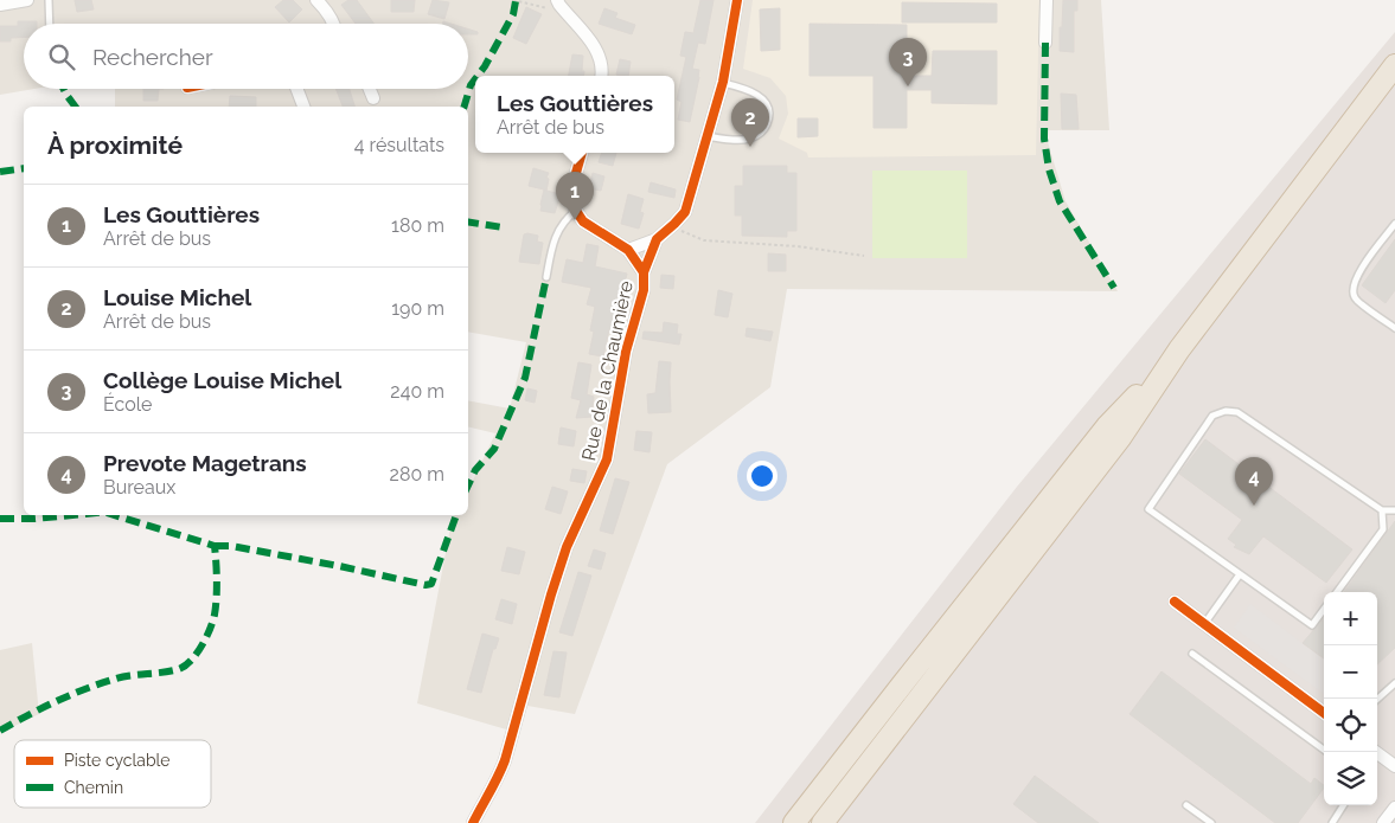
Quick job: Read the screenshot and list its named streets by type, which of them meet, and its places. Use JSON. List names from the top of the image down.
{
  "streets": {
    "street": ["Rue de la Chaumière"]
  },
  "legend": ["Piste cyclable", "Chemin"],
  "page": {
    "search": "Rechercher",
    "pins": [
      "3",
      "2",
      "1",
      "4"
    ],
    "popup": ["Les Gouttières", "Arrêt de bus"],
    "heading": ["À proximité", "4 résultats"],
    "list": [
      {
        "mark": "1",
        "name": "Les Gouttières",
        "note": "Arrêt de bus",
        "value": "180 m"
      },
      {
        "mark": "2",
        "name": "Louise Michel",
        "note": "Arrêt de bus",
        "value": "190 m"
      },
      {
        "mark": "3",
        "name": "Collège Louise Michel",
        "note": "École",
        "value": "240 m"
      },
      {
        "mark": "4",
        "name": "Prevote Magetrans",
        "note": "Bureaux",
        "value": "280 m"
      }
    ],
    "map_buttons": ["+", "−"]
  }
}
